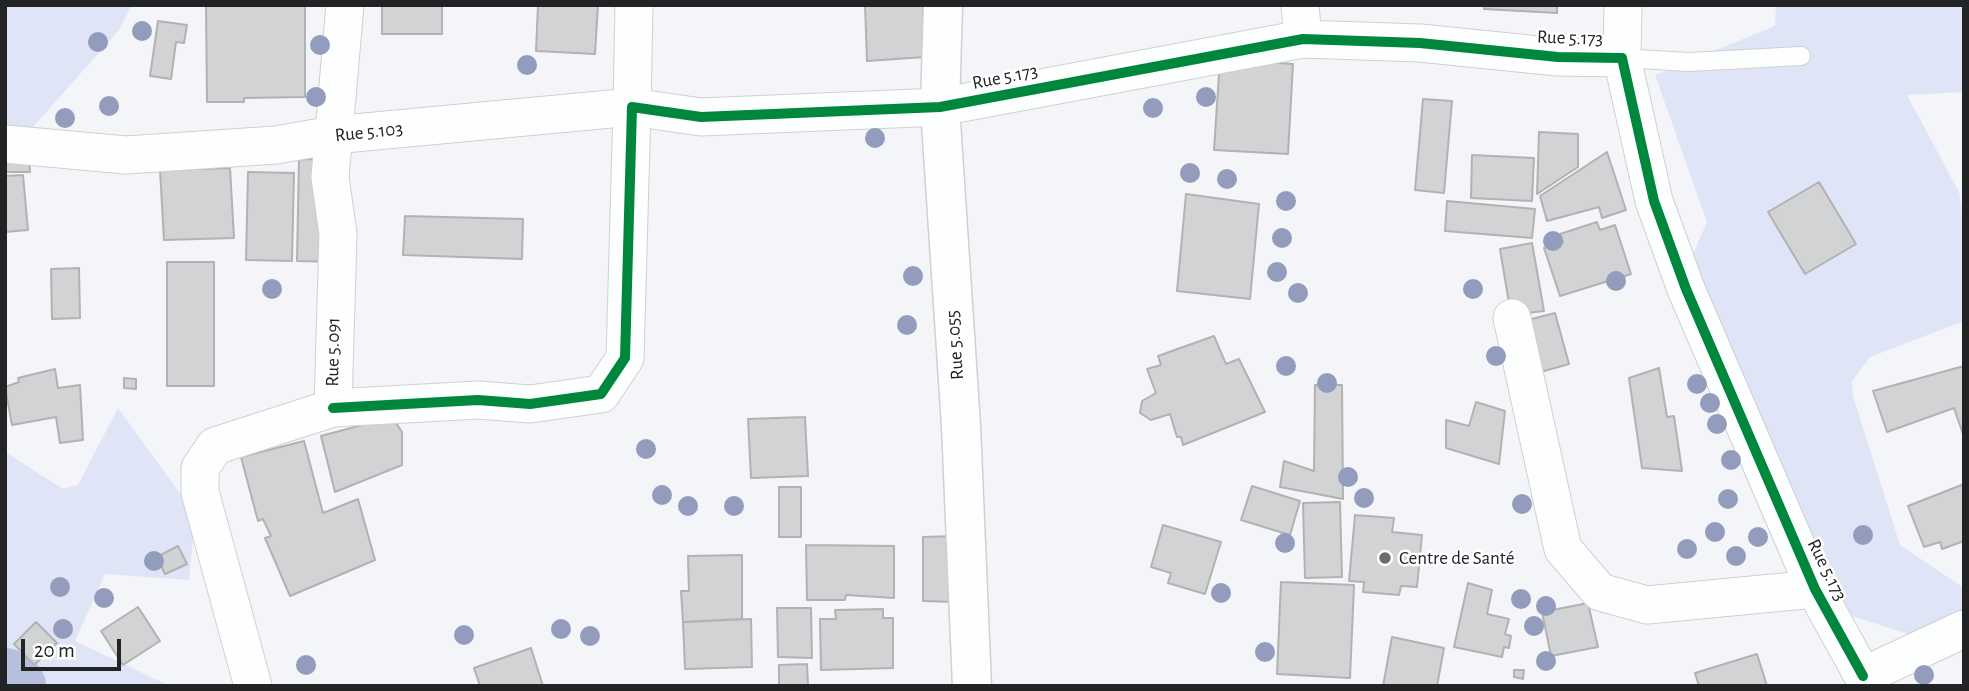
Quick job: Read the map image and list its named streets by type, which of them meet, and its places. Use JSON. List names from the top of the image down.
{
  "streets": {
    "street": [
      "Rue 5.173",
      "Rue 5.103",
      "Rue 5.055",
      "Rue 5.091"
    ]
  },
  "crossings": [
    ["Rue 5.173", "Rue 5.103"],
    ["Rue 5.173", "Rue 5.055"],
    ["Rue 5.103", "Rue 5.091"]
  ],
  "places": ["Centre de Santé"],
  "scale_bar": "20 m"
}
